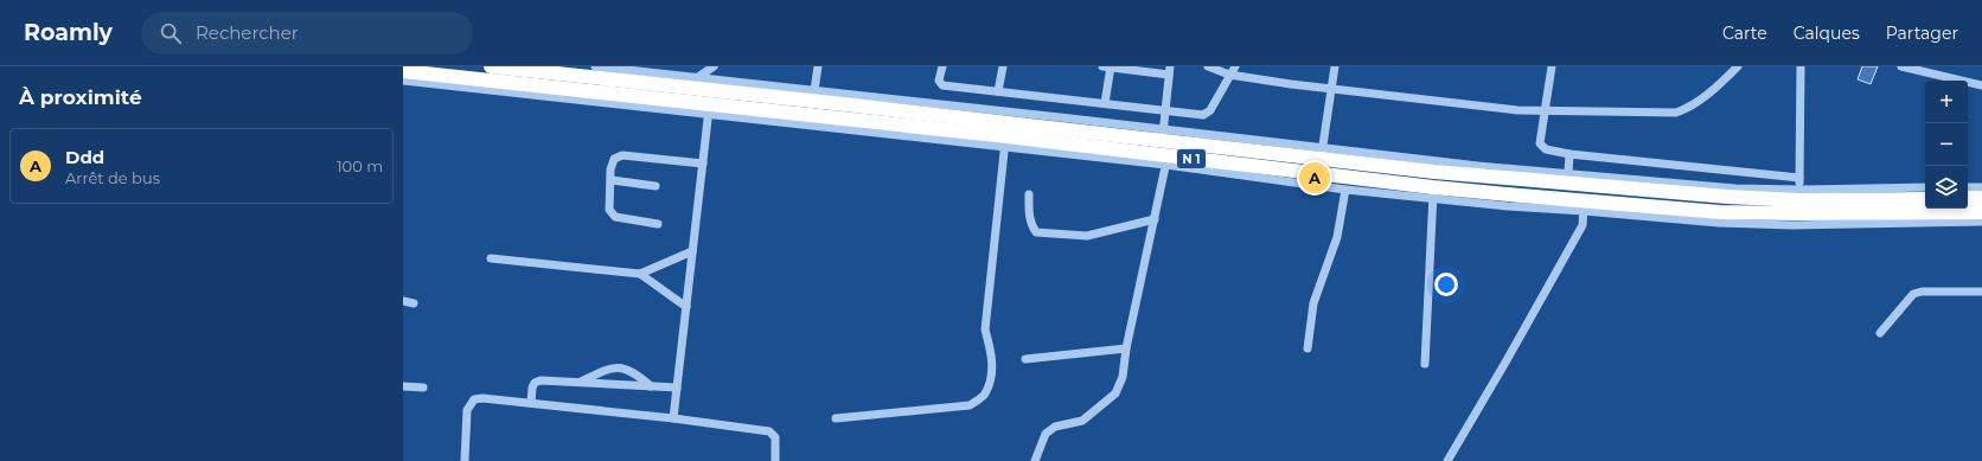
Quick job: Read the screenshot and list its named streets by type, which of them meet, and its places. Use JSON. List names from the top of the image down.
{
  "streets": {
    "highway": ["N 1"]
  },
  "page": {
    "header": "Roamly",
    "search": "Rechercher",
    "nav": ["Carte", "Calques", "Partager"],
    "heading": "À proximité",
    "map_buttons": ["+", "−"],
    "list": [
      {
        "mark": "A",
        "name": "Ddd",
        "note": "Arrêt de bus",
        "value": "100 m"
      }
    ],
    "pins": "A"
  }
}
